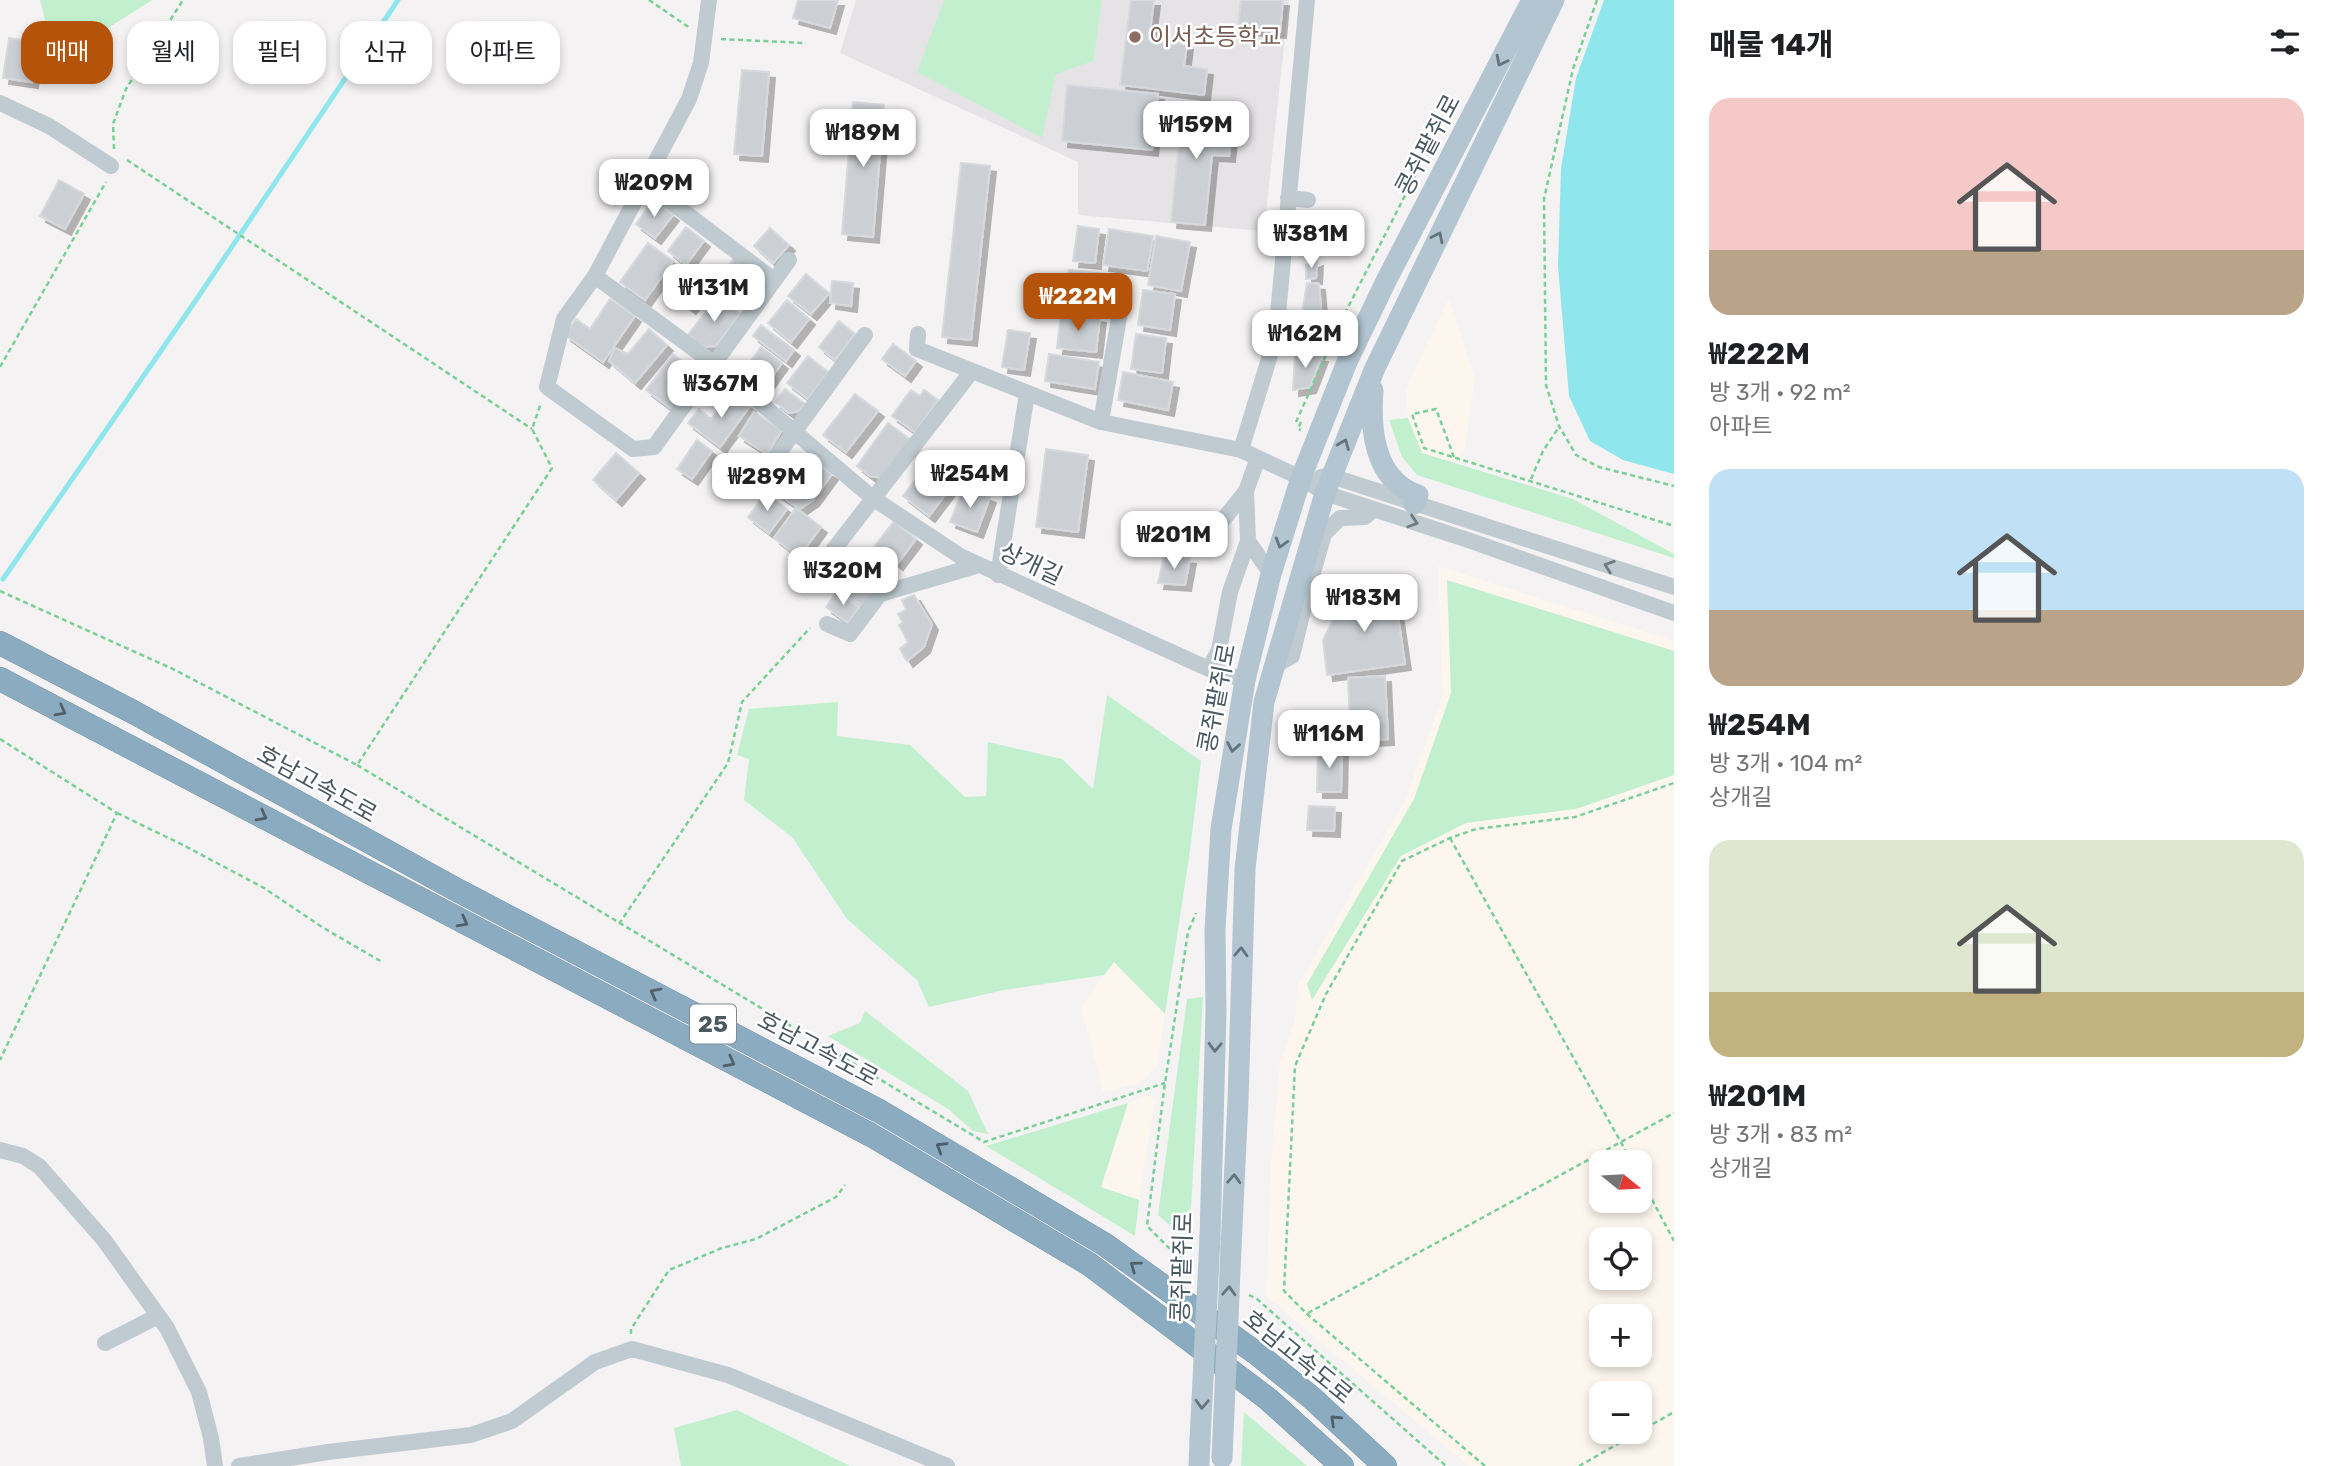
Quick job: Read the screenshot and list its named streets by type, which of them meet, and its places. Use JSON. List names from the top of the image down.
{
  "streets": {
    "highway": ["호남고속도로", "25"],
    "main road": ["콩쥐팥쥐로"],
    "street": ["상개길"]
  },
  "crossings": [
    ["콩쥐팥쥐로", "상개길"]
  ],
  "places": ["이서초등학교"],
  "north": "right",
  "page": {
    "heading": "매물 14개",
    "chip": [
      "매매",
      "월세",
      "필터",
      "신규",
      "아파트"
    ],
    "list": [
      {
        "name": "₩222M",
        "note": "방 3개 · 92 m² · 아파트"
      },
      {
        "name": "₩254M",
        "note": "방 3개 · 104 m² · 상개길"
      },
      {
        "name": "₩201M",
        "note": "방 3개 · 83 m² · 상개길"
      }
    ],
    "price": [
      "₩159M",
      "₩189M",
      "₩209M",
      "₩381M",
      "₩131M",
      "₩222M",
      "₩162M",
      "₩367M",
      "₩254M",
      "₩289M",
      "₩201M",
      "₩320M",
      "₩183M",
      "₩116M"
    ],
    "map_buttons": ["+", "−"]
  }
}
